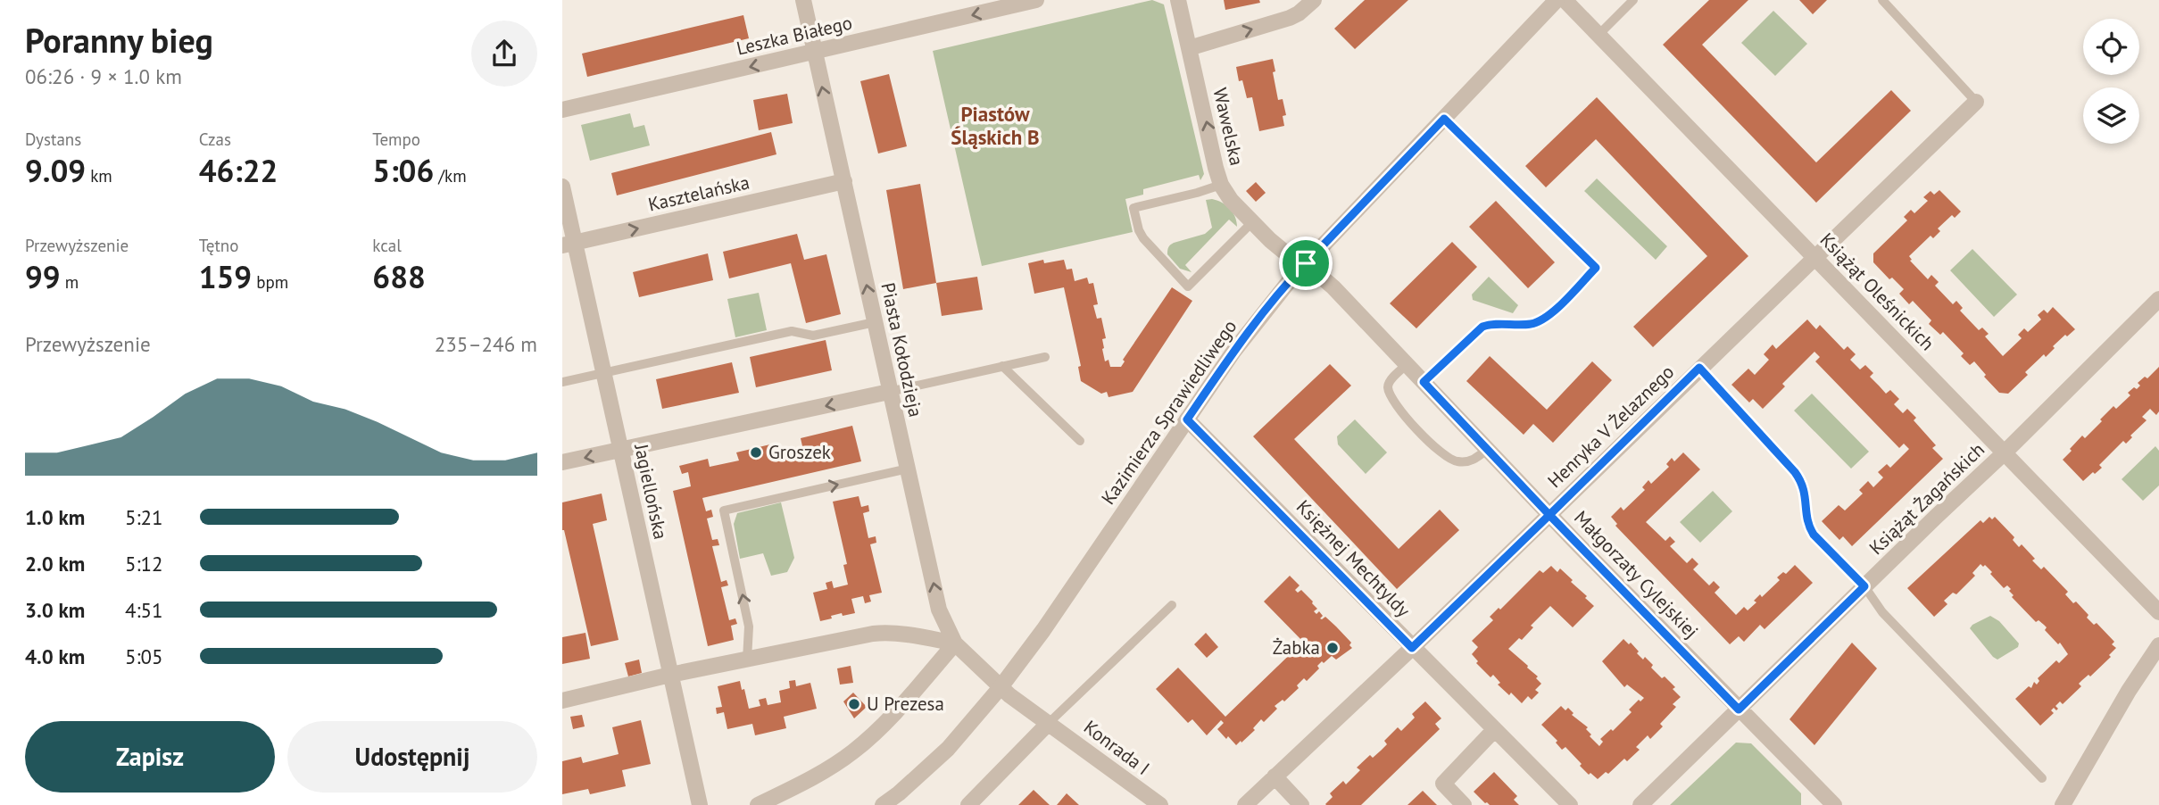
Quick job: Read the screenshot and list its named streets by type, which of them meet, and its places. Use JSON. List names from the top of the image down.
{
  "streets": {
    "street": [
      "Leszka Białego",
      "Wawelska",
      "Kasztelańska",
      "Książąt Oleśnickich",
      "Piasta Kołodzieja",
      "Kazimierza Sprawiedliwego",
      "Henryka V Żelaznego",
      "Jagiellońska",
      "Książąt Żagańskich",
      "Księżnej Mechtyldy",
      "Małgorzaty Cylejskiej",
      "Konrada I"
    ]
  },
  "crossings": [
    ["Leszka Białego", "Piasta Kołodzieja"],
    ["Wawelska", "Kazimierza Sprawiedliwego"],
    ["Wawelska", "Małgorzaty Cylejskiej"],
    ["Kasztelańska", "Piasta Kołodzieja"],
    ["Kasztelańska", "Jagiellońska"],
    ["Książąt Oleśnickich", "Henryka V Żelaznego"],
    ["Książąt Oleśnickich", "Książąt Żagańskich"],
    ["Piasta Kołodzieja", "Kazimierza Sprawiedliwego"],
    ["Piasta Kołodzieja", "Konrada I"],
    ["Kazimierza Sprawiedliwego", "Księżnej Mechtyldy"],
    ["Kazimierza Sprawiedliwego", "Małgorzaty Cylejskiej"],
    ["Kazimierza Sprawiedliwego", "Konrada I"],
    ["Henryka V Żelaznego", "Księżnej Mechtyldy"],
    ["Henryka V Żelaznego", "Małgorzaty Cylejskiej"],
    ["Książąt Żagańskich", "Małgorzaty Cylejskiej"]
  ],
  "one_way": [
    "Leszka Białego",
    "Wawelska",
    "Kasztelańska",
    "Piasta Kołodzieja"
  ],
  "districts": ["Piastów Śląskich B"],
  "places": ["Groszek", "Żabka", "U Prezesa"],
  "page": {
    "heading": ["Poranny bieg", "06:26 · 9 × 1.0 km"],
    "stats": [
      ["Dystans", "9.09 km"],
      ["Czas", "46:22"],
      ["Tempo", "5:06 /km"],
      ["Przewyższenie", "99 m"],
      ["Tętno", "159 bpm"],
      ["kcal", "688"]
    ],
    "chart": ["Przewyższenie", "235–246 m"],
    "list": [
      {
        "name": "1.0 km",
        "note": "5:21"
      },
      {
        "name": "2.0 km",
        "note": "5:12"
      },
      {
        "name": "3.0 km",
        "note": "4:51"
      },
      {
        "name": "4.0 km",
        "note": "5:05"
      }
    ],
    "buttons": ["Zapisz", "Udostępnij"]
  }
}
